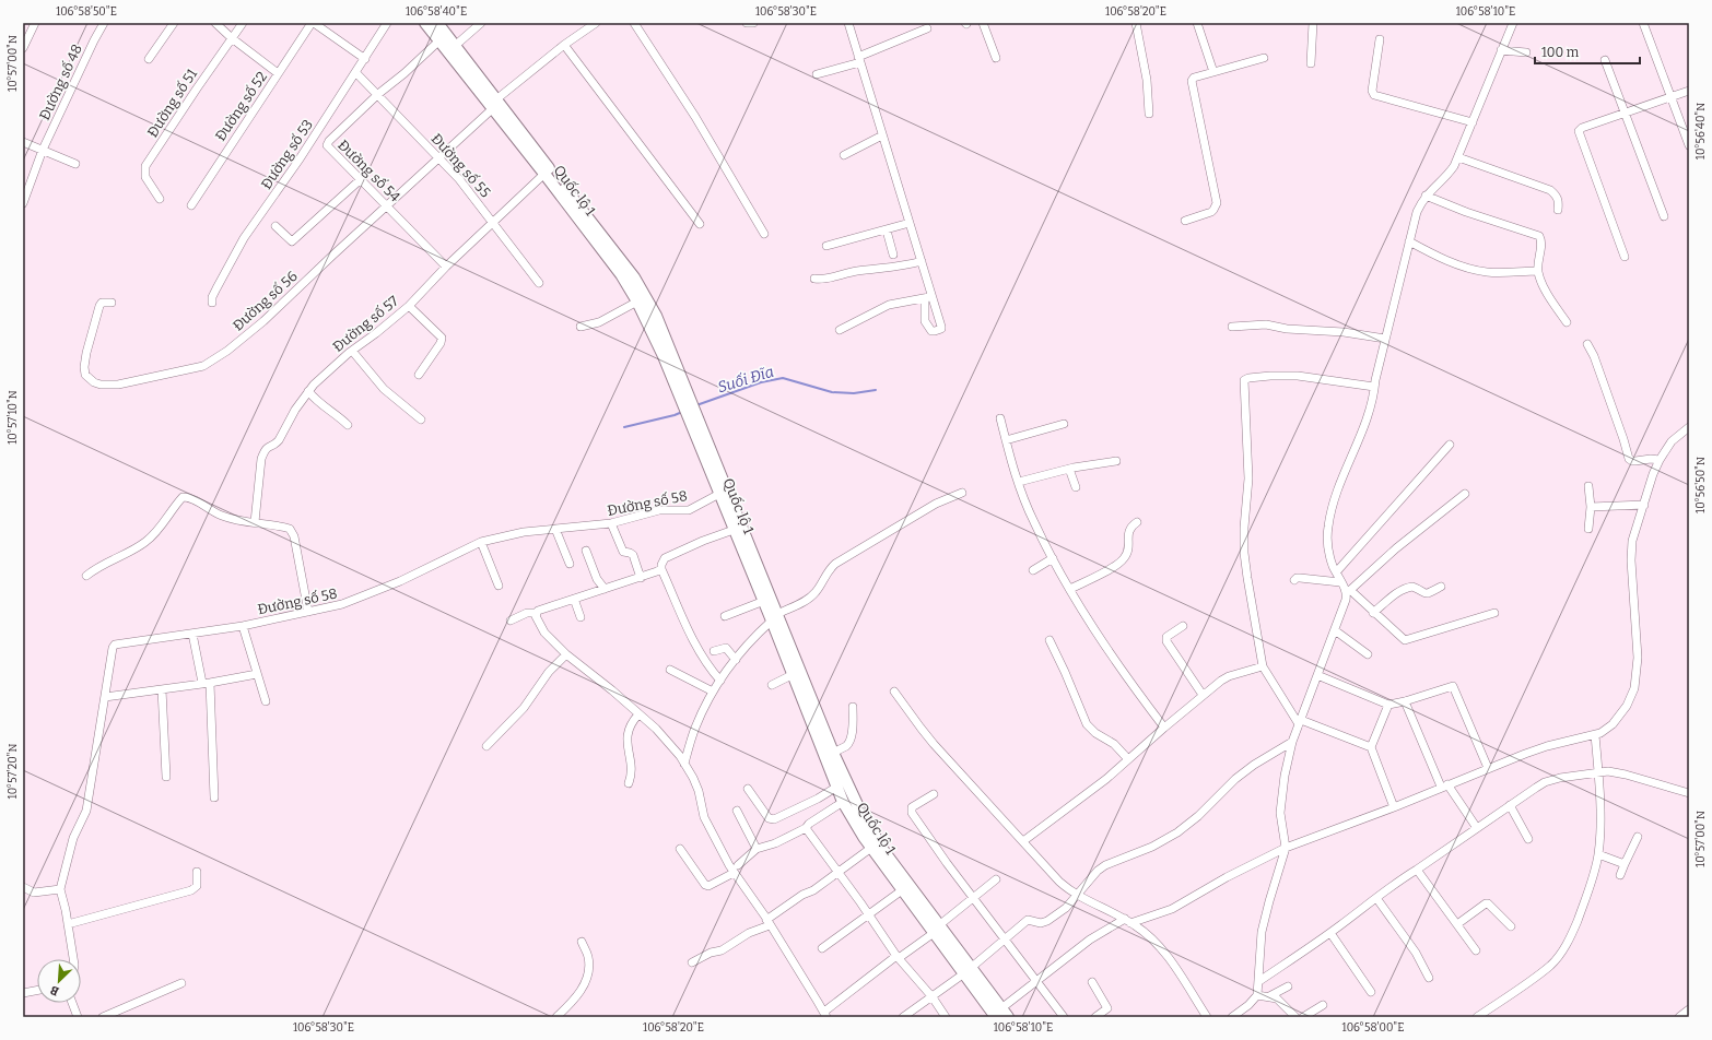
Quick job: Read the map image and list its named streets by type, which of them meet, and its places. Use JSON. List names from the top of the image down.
{
  "streets": {
    "highway": ["Quốc lộ 1"],
    "street": [
      "Đường số 48",
      "Đường số 51",
      "Đường số 52",
      "Đường số 53",
      "Đường số 55",
      "Đường số 54",
      "Đường số 56",
      "Đường số 57",
      "Đường số 58"
    ]
  },
  "crossings": [
    ["Đường số 53", "Đường số 55"],
    ["Đường số 55", "Đường số 54"],
    ["Đường số 55", "Đường số 56"],
    ["Đường số 55", "Đường số 57"],
    ["Đường số 54", "Quốc lộ 1"],
    ["Đường số 54", "Đường số 56"],
    ["Đường số 54", "Đường số 57"],
    ["Quốc lộ 1", "Đường số 56"],
    ["Quốc lộ 1", "Đường số 57"],
    ["Quốc lộ 1", "Đường số 58"]
  ],
  "water": ["Suối Đĩa"],
  "scale_bar": "100 m",
  "north": "bottom left",
  "coordinates": [
    "106°58'50\"E",
    "106°58'40\"E",
    "106°58'30\"E",
    "106°58'20\"E",
    "106°58'10\"E",
    "10°57'00\"N",
    "10°56'40\"N",
    "10°57'10\"N",
    "10°56'50\"N",
    "10°57'20\"N",
    "106°58'00\"E"
  ]
}
